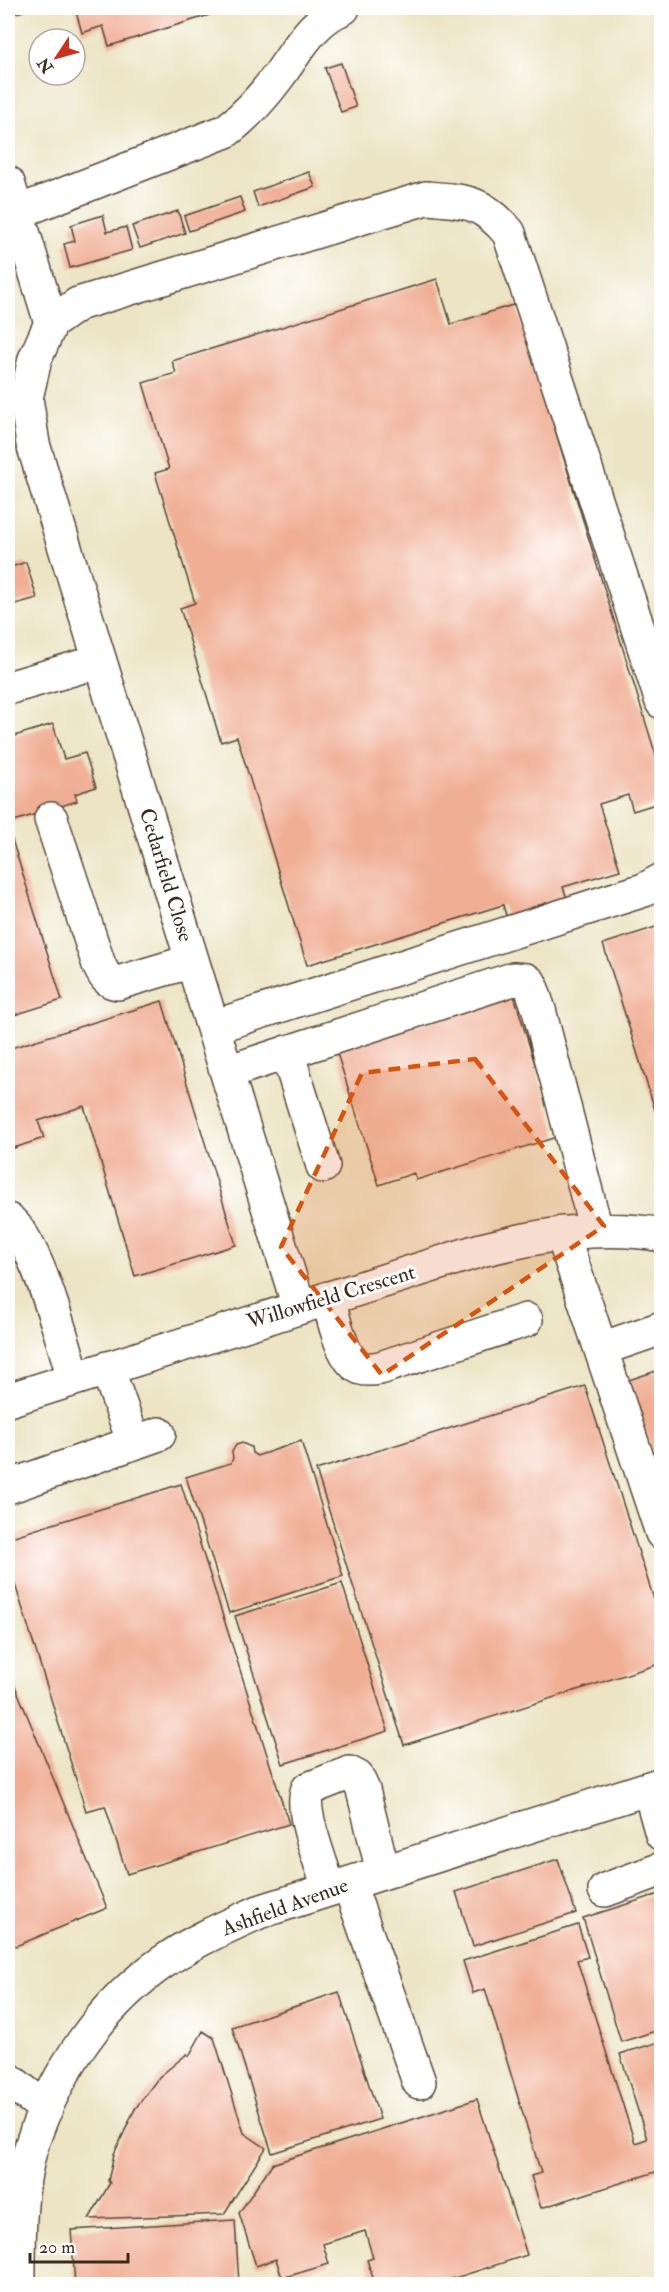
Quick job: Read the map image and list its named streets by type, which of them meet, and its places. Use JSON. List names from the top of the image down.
{
  "streets": {
    "street": ["Cedarfield Close", "Willowfield Crescent", "Ashfield Avenue"]
  },
  "crossings": [
    ["Cedarfield Close", "Willowfield Crescent"]
  ],
  "scale_bar": "20 m",
  "north": "bottom left"
}
